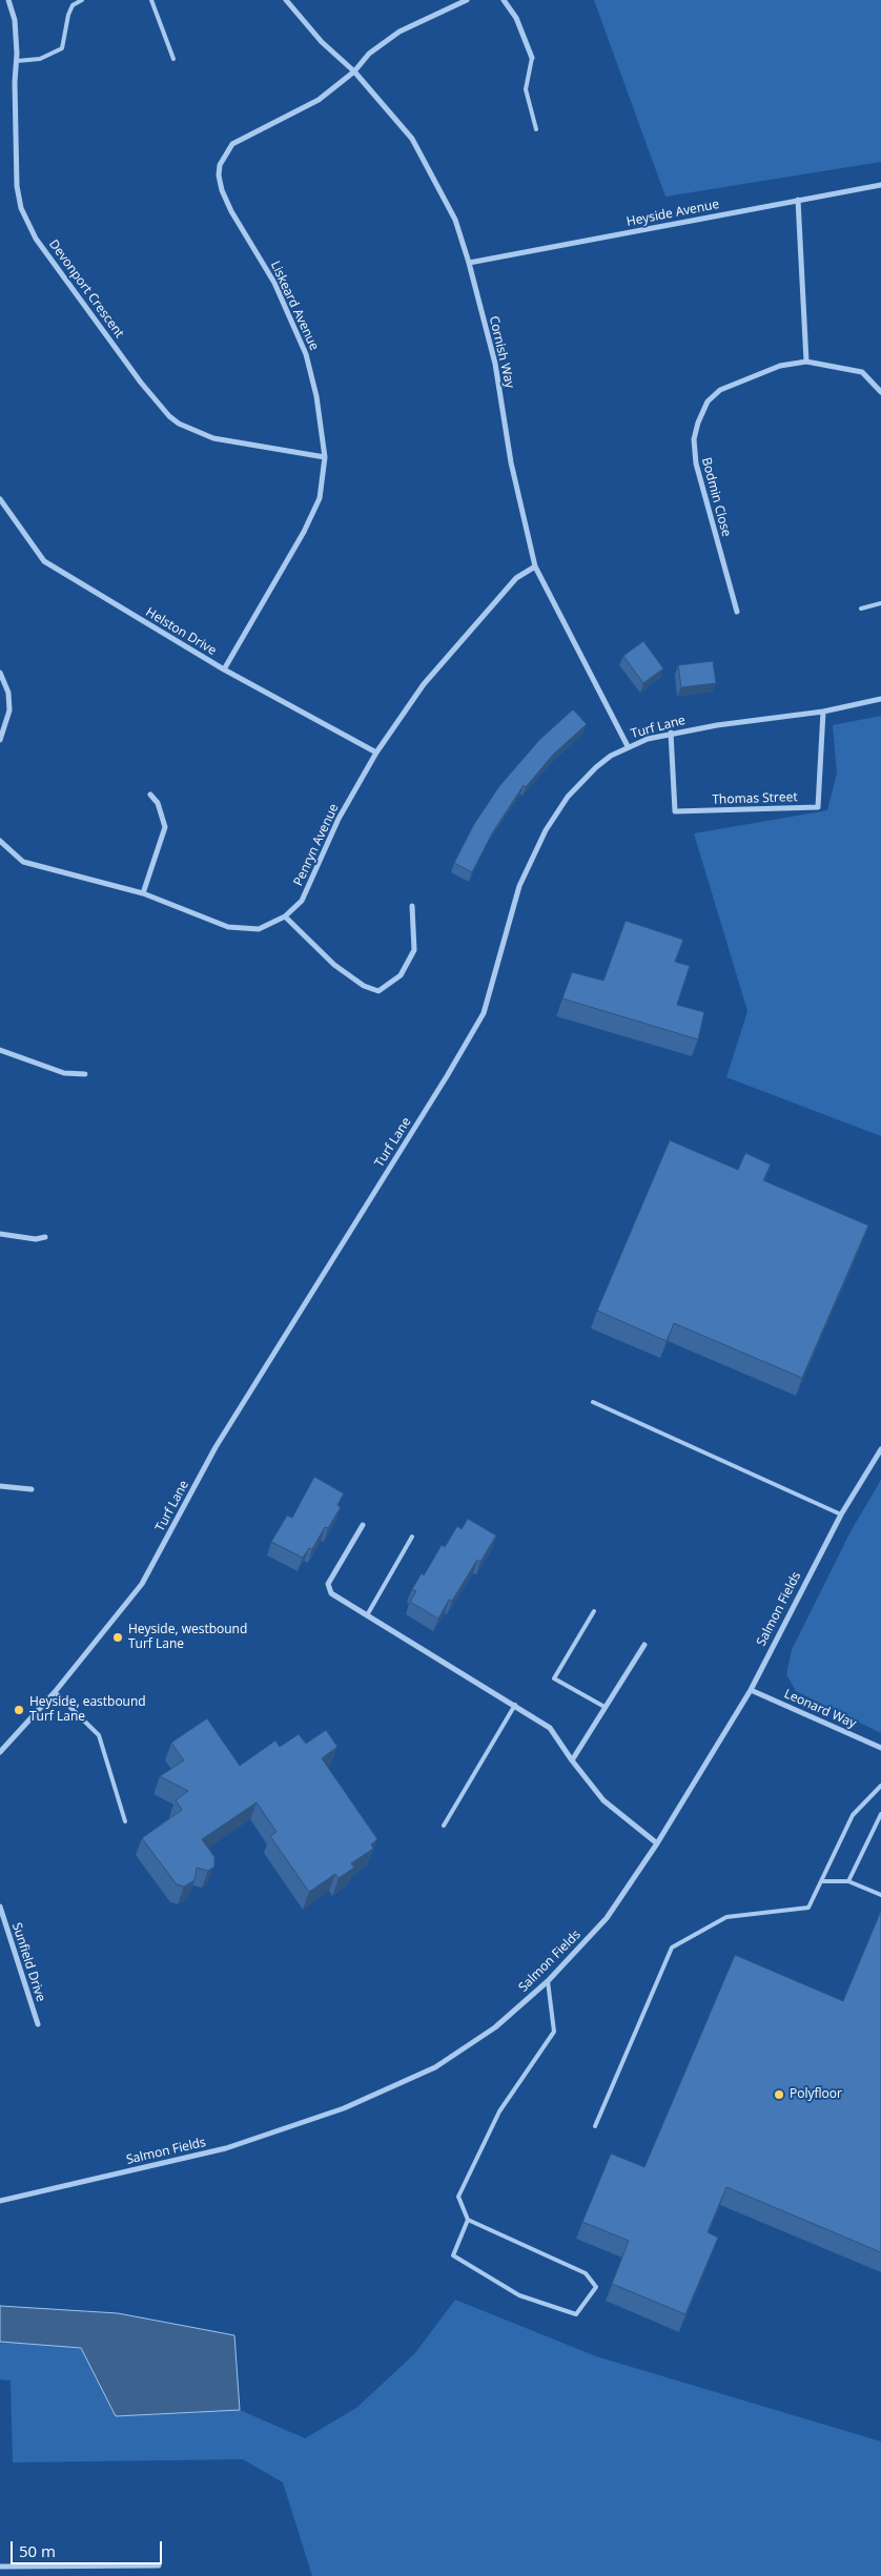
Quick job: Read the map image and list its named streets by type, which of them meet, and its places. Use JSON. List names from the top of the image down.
{
  "streets": {
    "street": [
      "Heyside Avenue",
      "Devonport Crescent",
      "Liskeard Avenue",
      "Cornish Way",
      "Bodmin Close",
      "Helston Drive",
      "Turf Lane",
      "Thomas Street",
      "Penryn Avenue",
      "Salmon Fields",
      "Leonard Way",
      "Sunfield Drive"
    ]
  },
  "crossings": [
    ["Heyside Avenue", "Cornish Way"],
    ["Devonport Crescent", "Liskeard Avenue"],
    ["Liskeard Avenue", "Cornish Way"],
    ["Liskeard Avenue", "Helston Drive"],
    ["Cornish Way", "Turf Lane"],
    ["Cornish Way", "Penryn Avenue"],
    ["Helston Drive", "Penryn Avenue"],
    ["Turf Lane", "Thomas Street"],
    ["Salmon Fields", "Leonard Way"]
  ],
  "places": ["Heyside, westbound Turf Lane", "Heyside, eastbound Turf Lane", "Polyfloor"],
  "scale_bar": "50 m"
}
